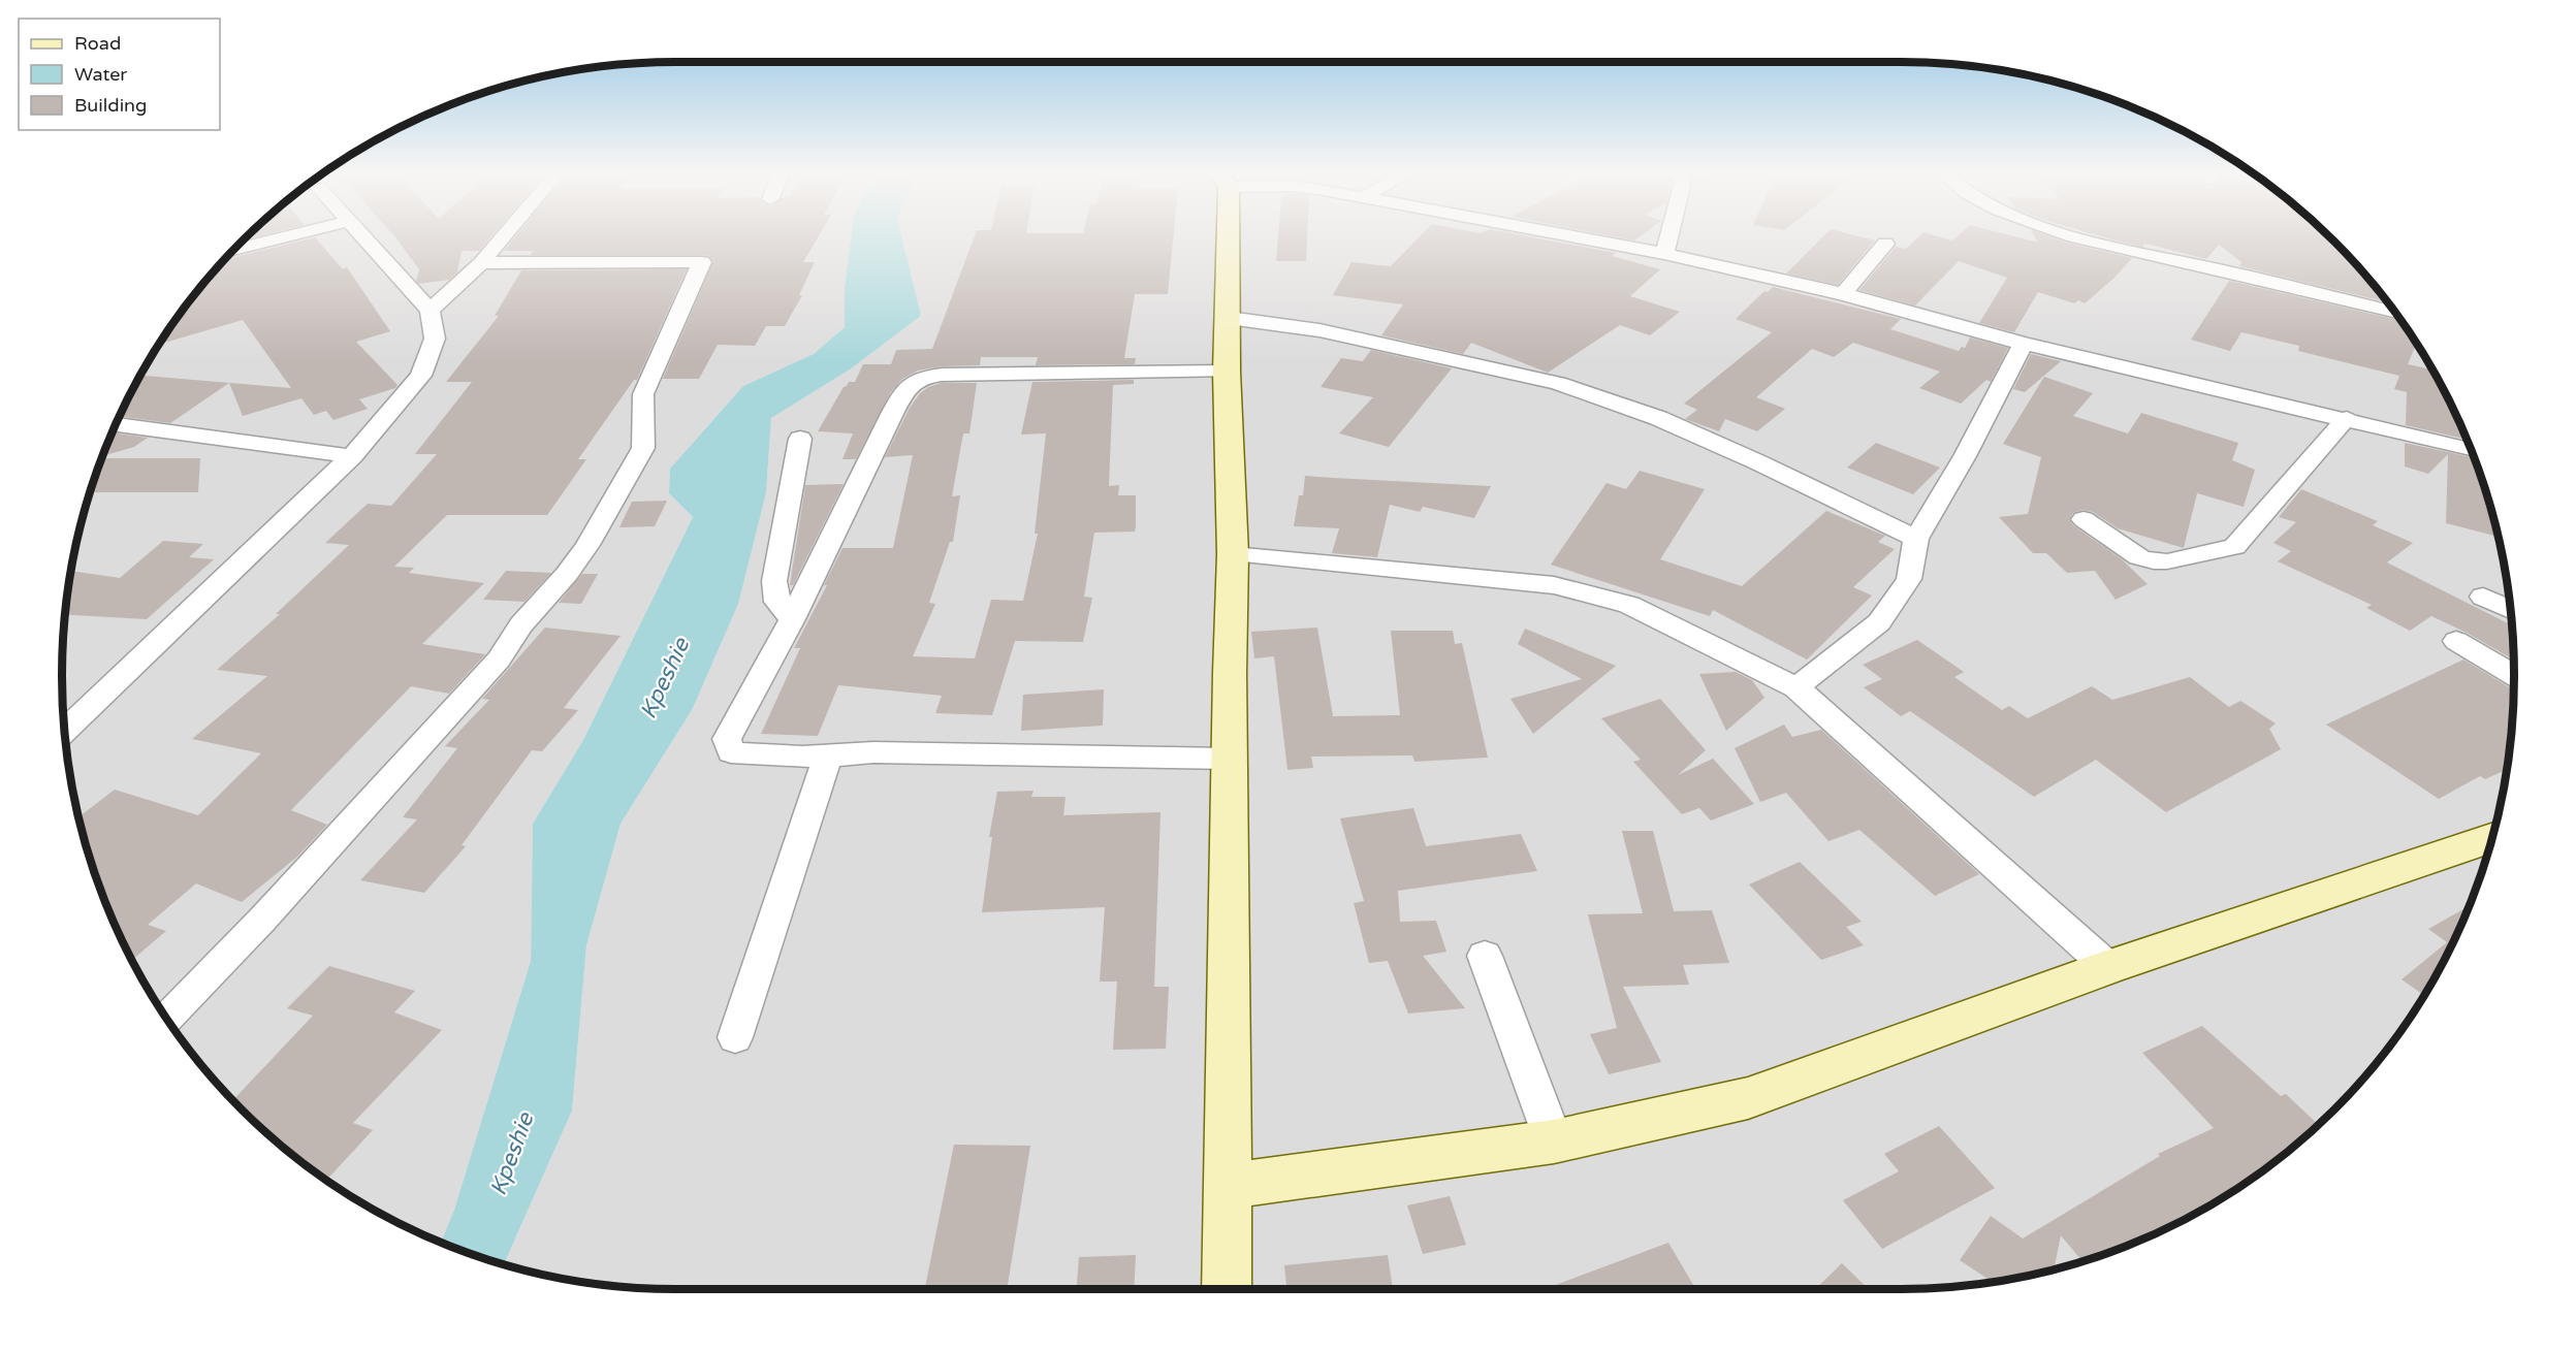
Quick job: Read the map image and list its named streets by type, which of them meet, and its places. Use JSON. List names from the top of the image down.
{
  "water": ["Kpeshie"],
  "legend": ["Road", "Water", "Building"]
}
